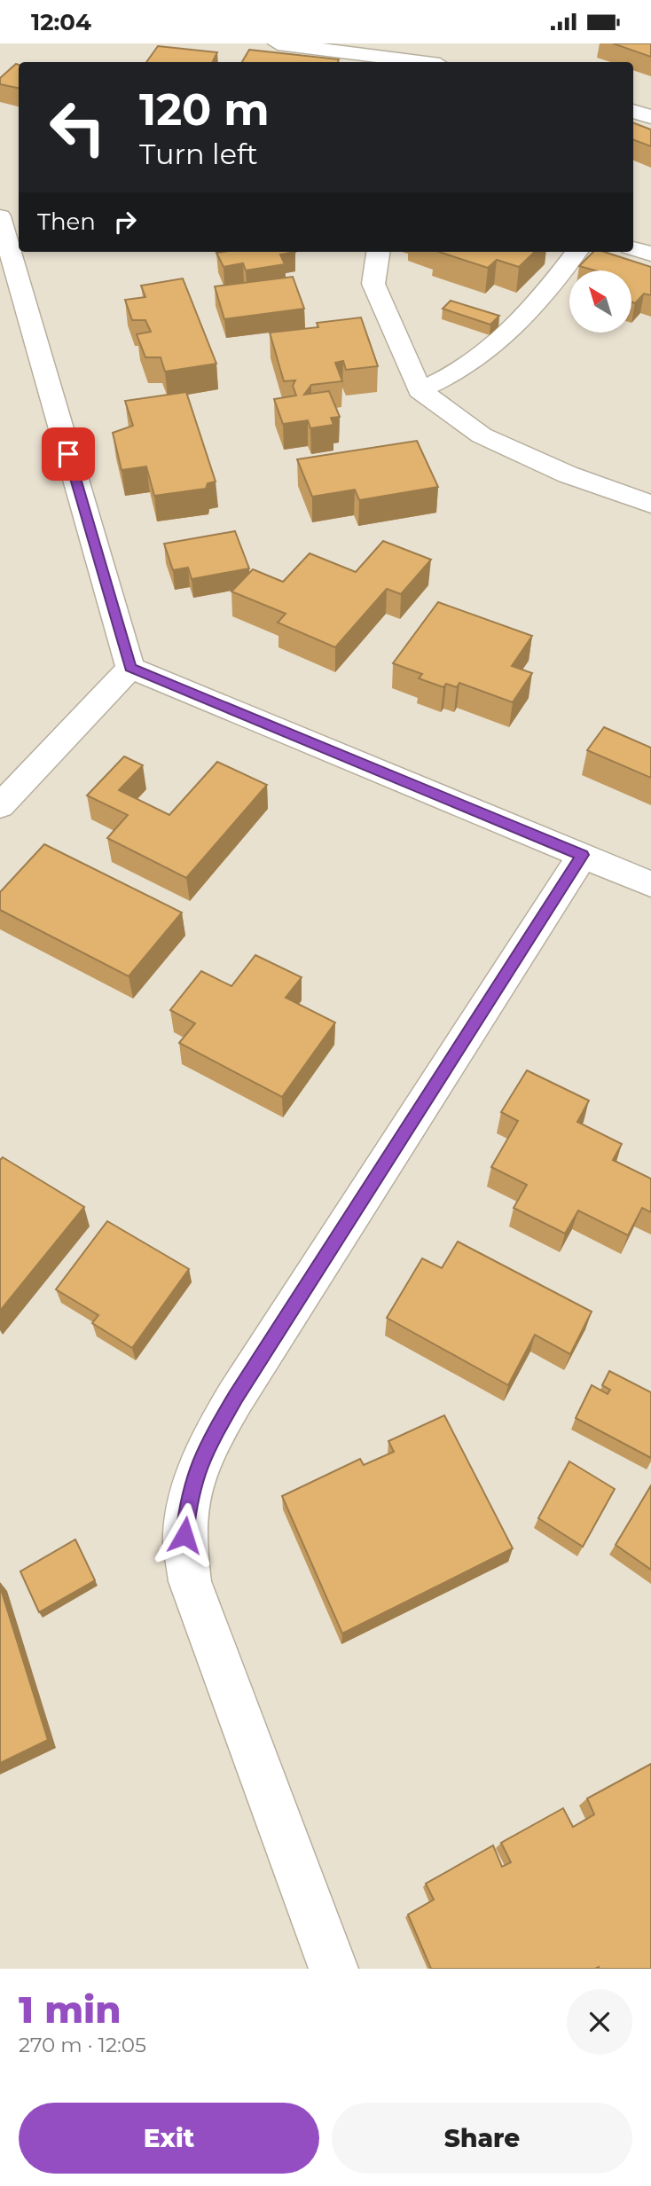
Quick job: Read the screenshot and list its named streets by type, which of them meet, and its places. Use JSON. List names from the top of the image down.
{
  "north": "top left",
  "page": {
    "status": "12:04",
    "turn": ["120 m", "Turn left"],
    "then": "Then",
    "heading": ["1 min", "270 m · 12:05"],
    "buttons": ["Exit", "Share"]
  }
}
